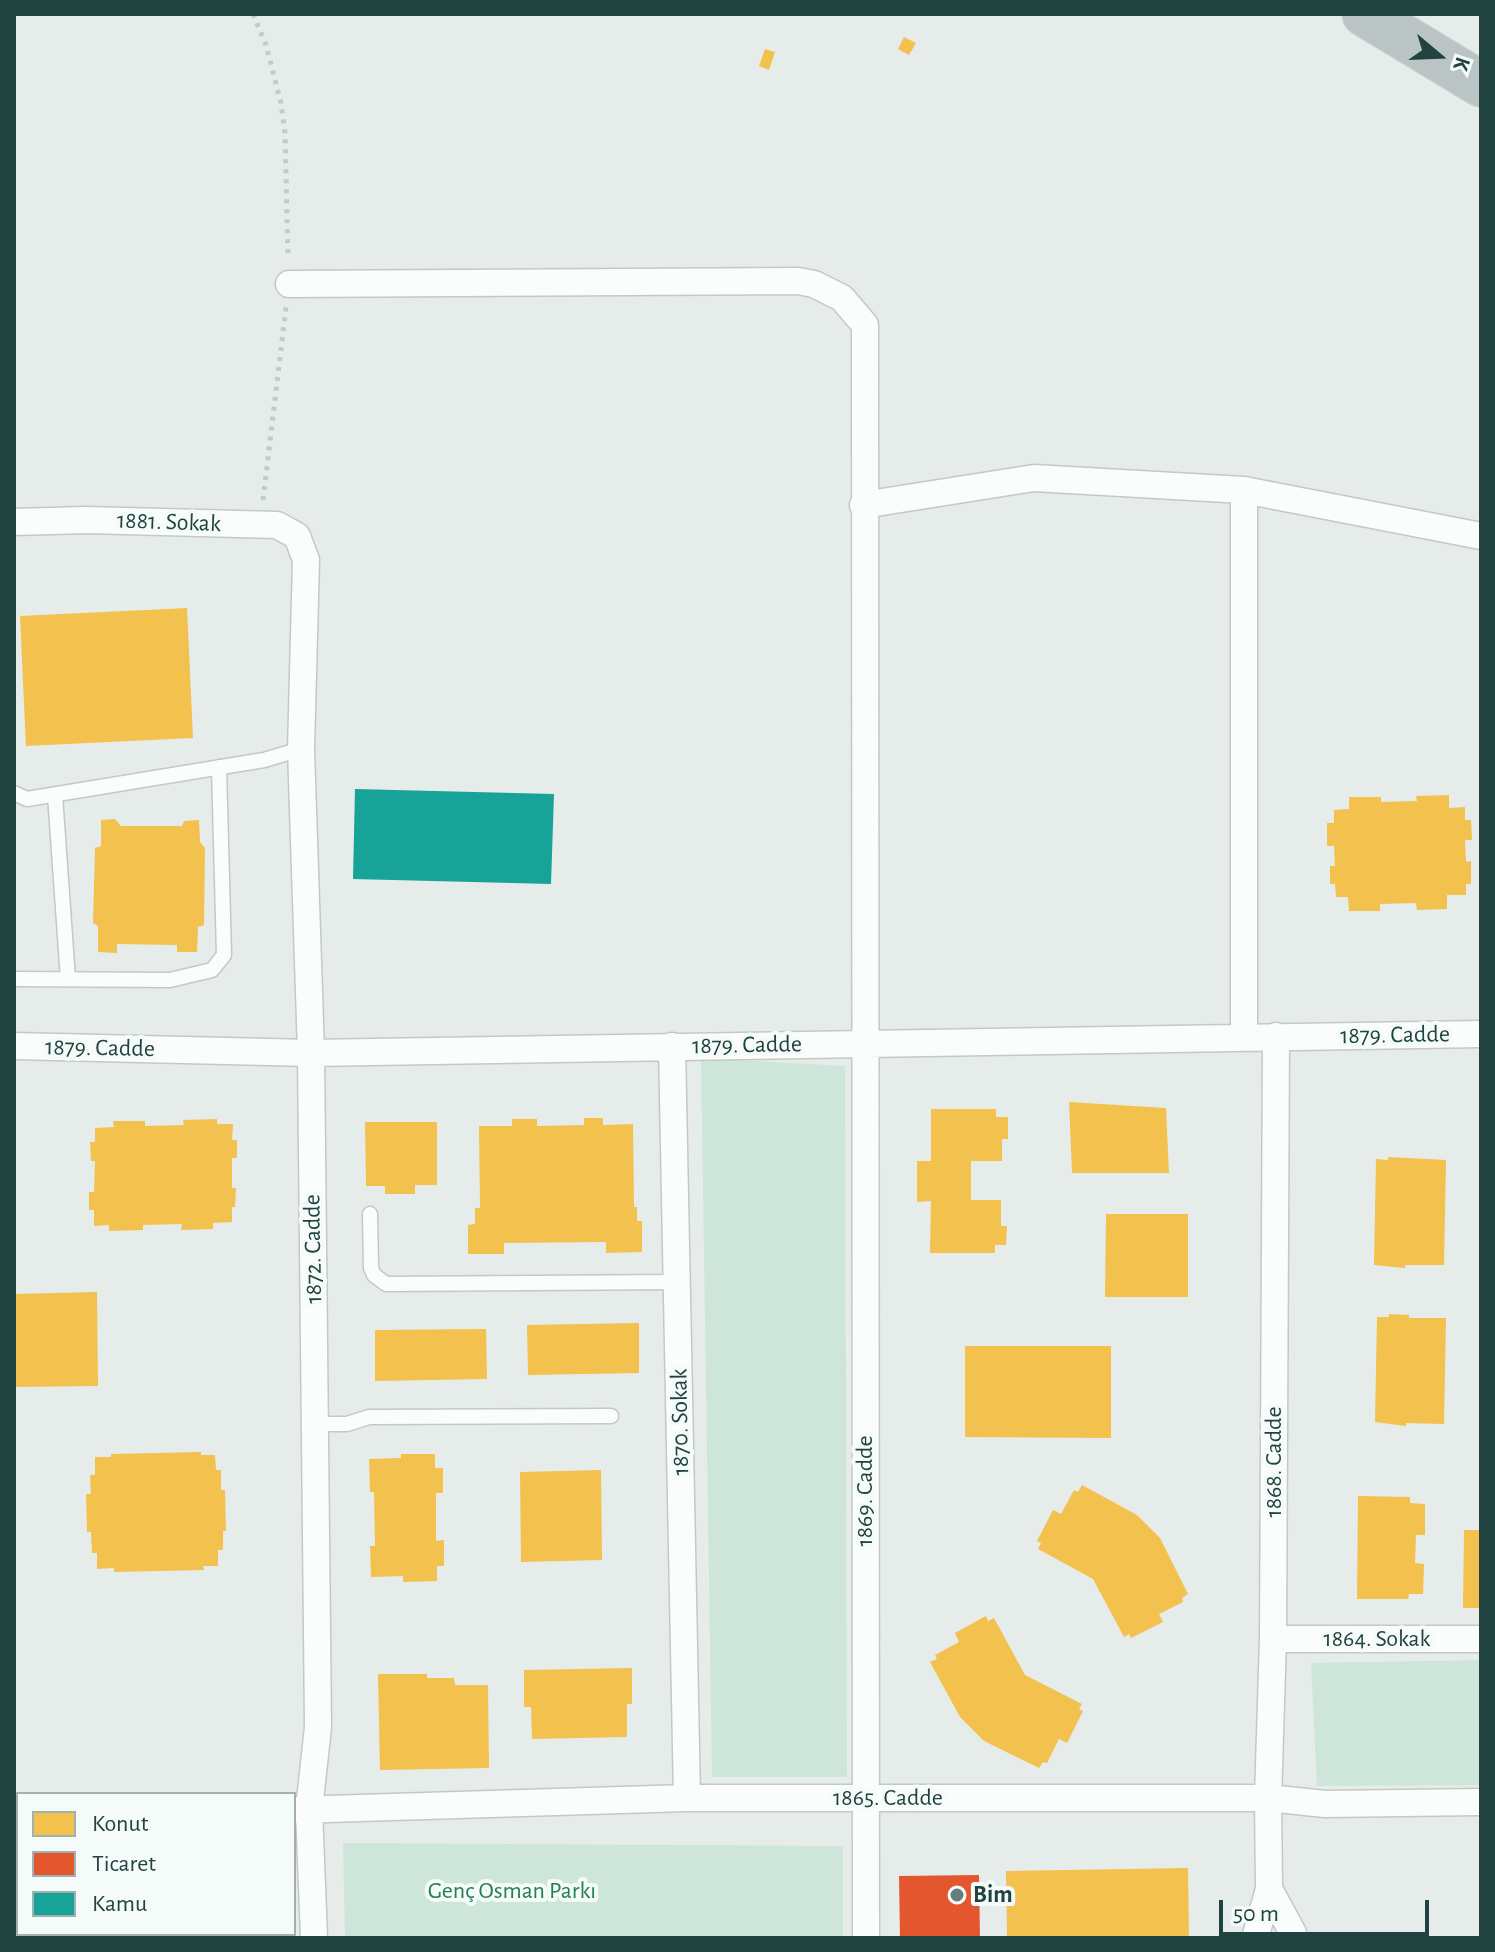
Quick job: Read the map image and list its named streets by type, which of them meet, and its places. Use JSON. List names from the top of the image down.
{
  "streets": {
    "street": [
      "1881. Sokak",
      "1879. Cadde",
      "1872. Cadde",
      "1870. Sokak",
      "1868. Cadde",
      "1869. Cadde",
      "1864. Sokak",
      "1865. Cadde"
    ]
  },
  "crossings": [
    ["1881. Sokak", "1872. Cadde"],
    ["1879. Cadde", "1872. Cadde"],
    ["1879. Cadde", "1870. Sokak"],
    ["1879. Cadde", "1868. Cadde"],
    ["1879. Cadde", "1869. Cadde"],
    ["1872. Cadde", "1865. Cadde"],
    ["1870. Sokak", "1865. Cadde"],
    ["1868. Cadde", "1864. Sokak"],
    ["1868. Cadde", "1865. Cadde"],
    ["1869. Cadde", "1865. Cadde"]
  ],
  "parks": ["Genç Osman Parkı"],
  "places": ["Bim"],
  "legend": ["Konut", "Ticaret", "Kamu"],
  "scale_bar": "50 m",
  "north": "right"
}
